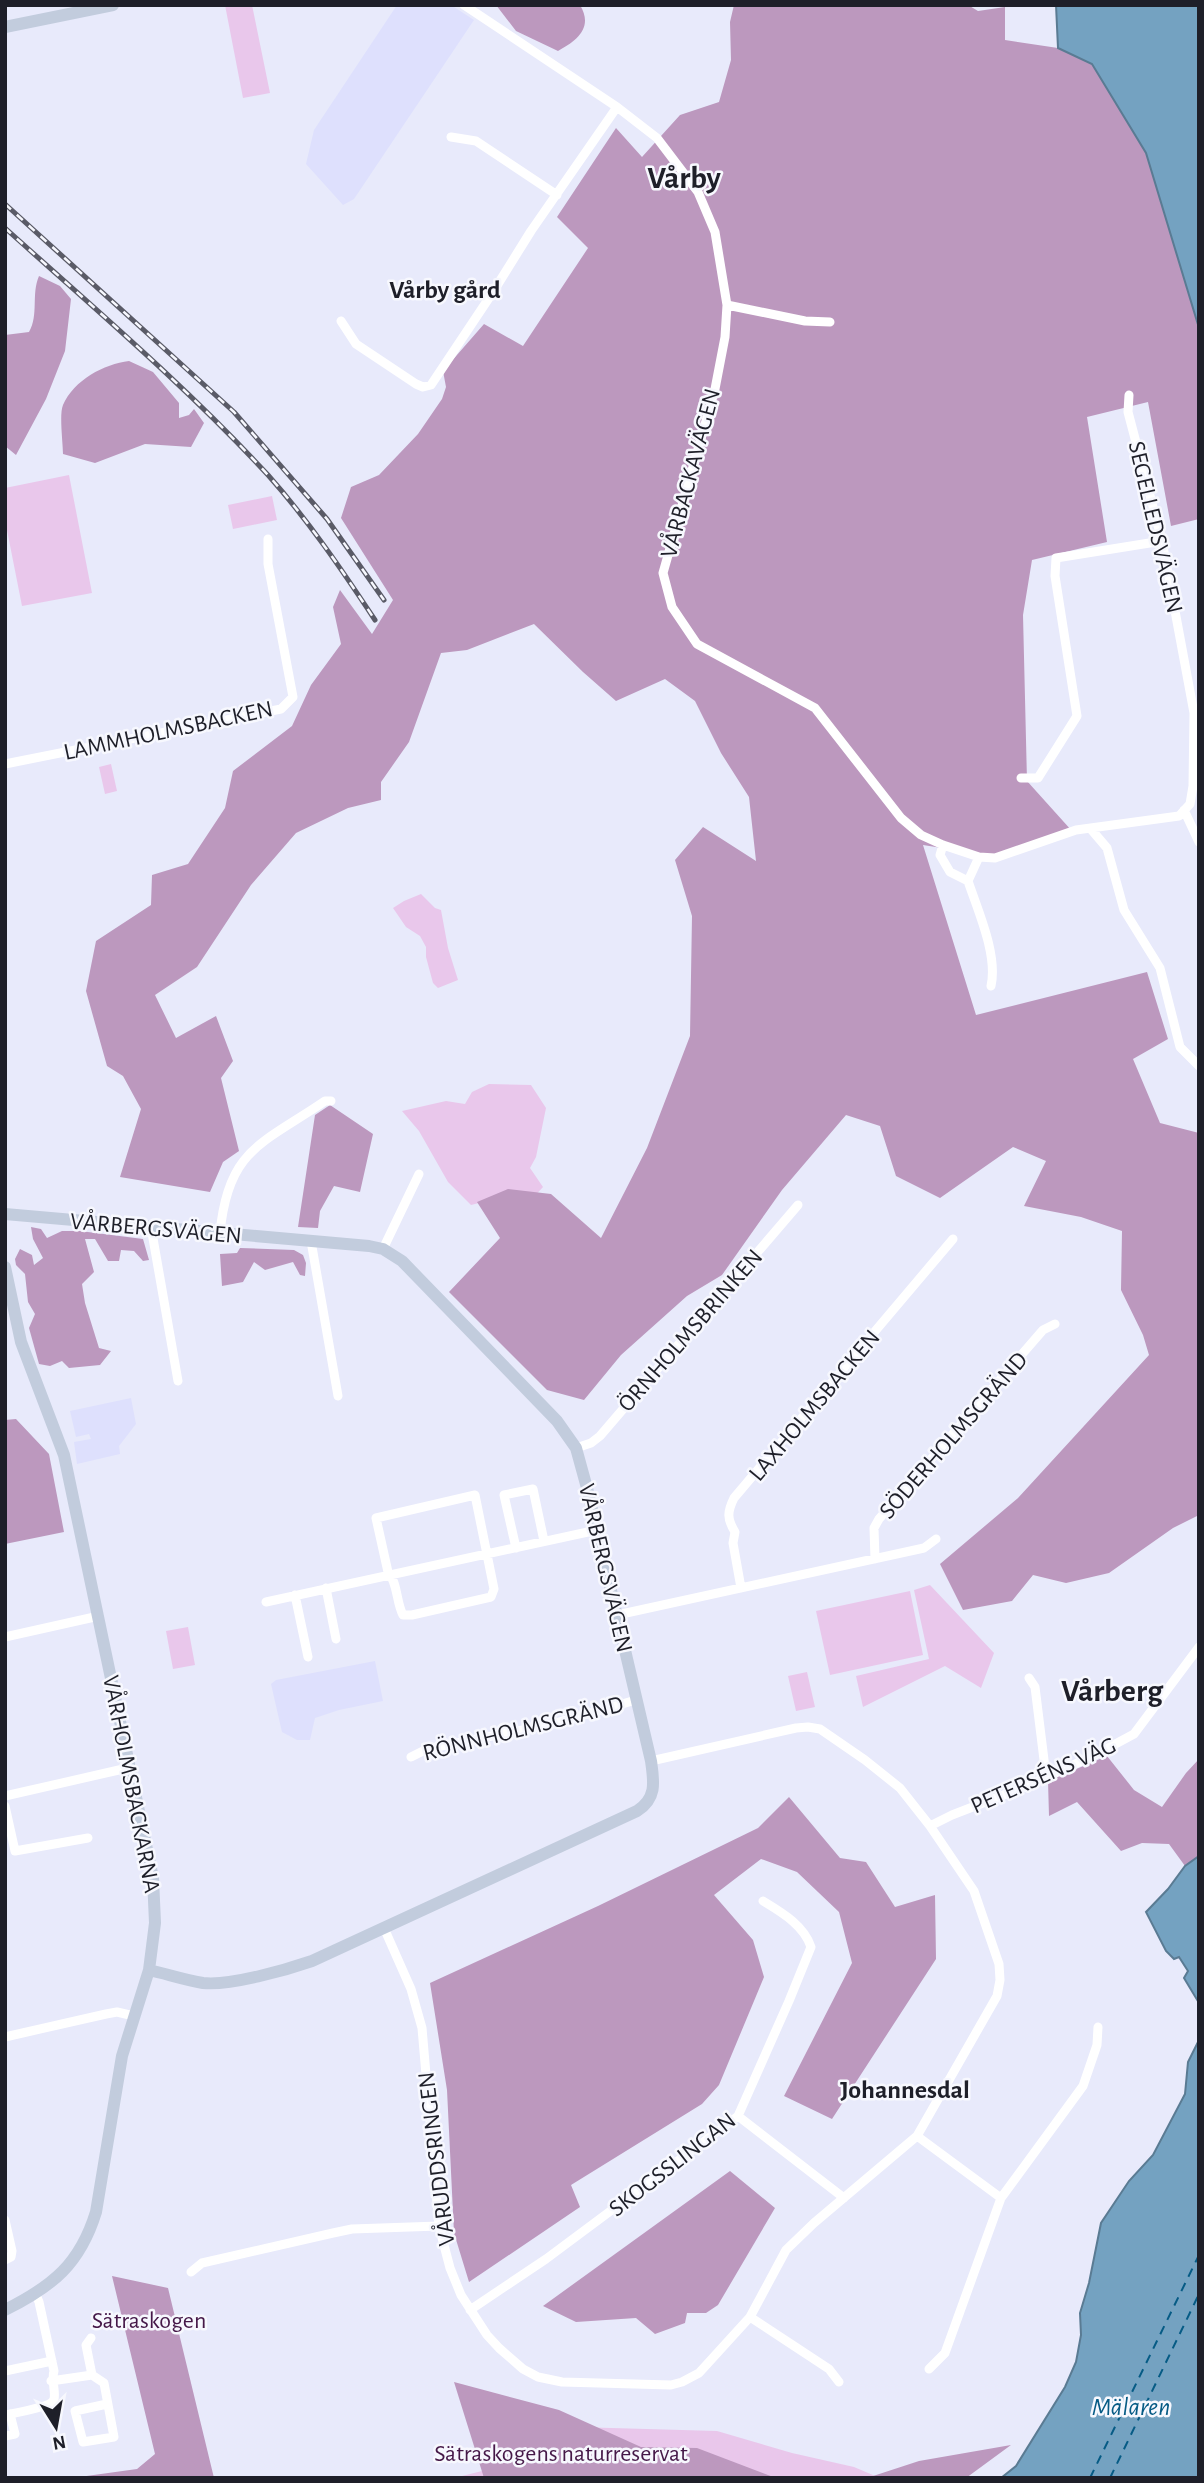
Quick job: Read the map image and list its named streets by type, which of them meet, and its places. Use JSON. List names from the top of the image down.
{
  "streets": {
    "street": [
      "VÅRBACKAVÄGEN",
      "SEGELLEDSVÄGEN",
      "LAMMHOLMSBACKEN",
      "VÅRBERGSVÄGEN",
      "ÖRNHOLMSBRINKEN",
      "LAXHOLMSBACKEN",
      "SÖDERHOLMSGRÄND",
      "RÖNNHOLMSGRÄND",
      "PETERSÉNS VÄG",
      "VÅRHOLMSBACKARNA",
      "VÅRUDDSRINGEN",
      "SKOGSSLINGAN"
    ]
  },
  "crossings": [
    ["VÅRBERGSVÄGEN", "ÖRNHOLMSBRINKEN"],
    ["VÅRBERGSVÄGEN", "SÖDERHOLMSGRÄND"],
    ["VÅRBERGSVÄGEN", "RÖNNHOLMSGRÄND"],
    ["VÅRBERGSVÄGEN", "VÅRHOLMSBACKARNA"],
    ["VÅRBERGSVÄGEN", "VÅRUDDSRINGEN"],
    ["LAXHOLMSBACKEN", "SÖDERHOLMSGRÄND"],
    ["PETERSÉNS VÄG", "VÅRUDDSRINGEN"],
    ["VÅRUDDSRINGEN", "SKOGSSLINGAN"]
  ],
  "districts": [
    "Vårby",
    "Vårby gård",
    "Vårberg",
    "Johannesdal"
  ],
  "water": ["Mälaren"],
  "parks": ["Sätraskogen", "Sätraskogens naturreservat"],
  "north": "bottom"
}
